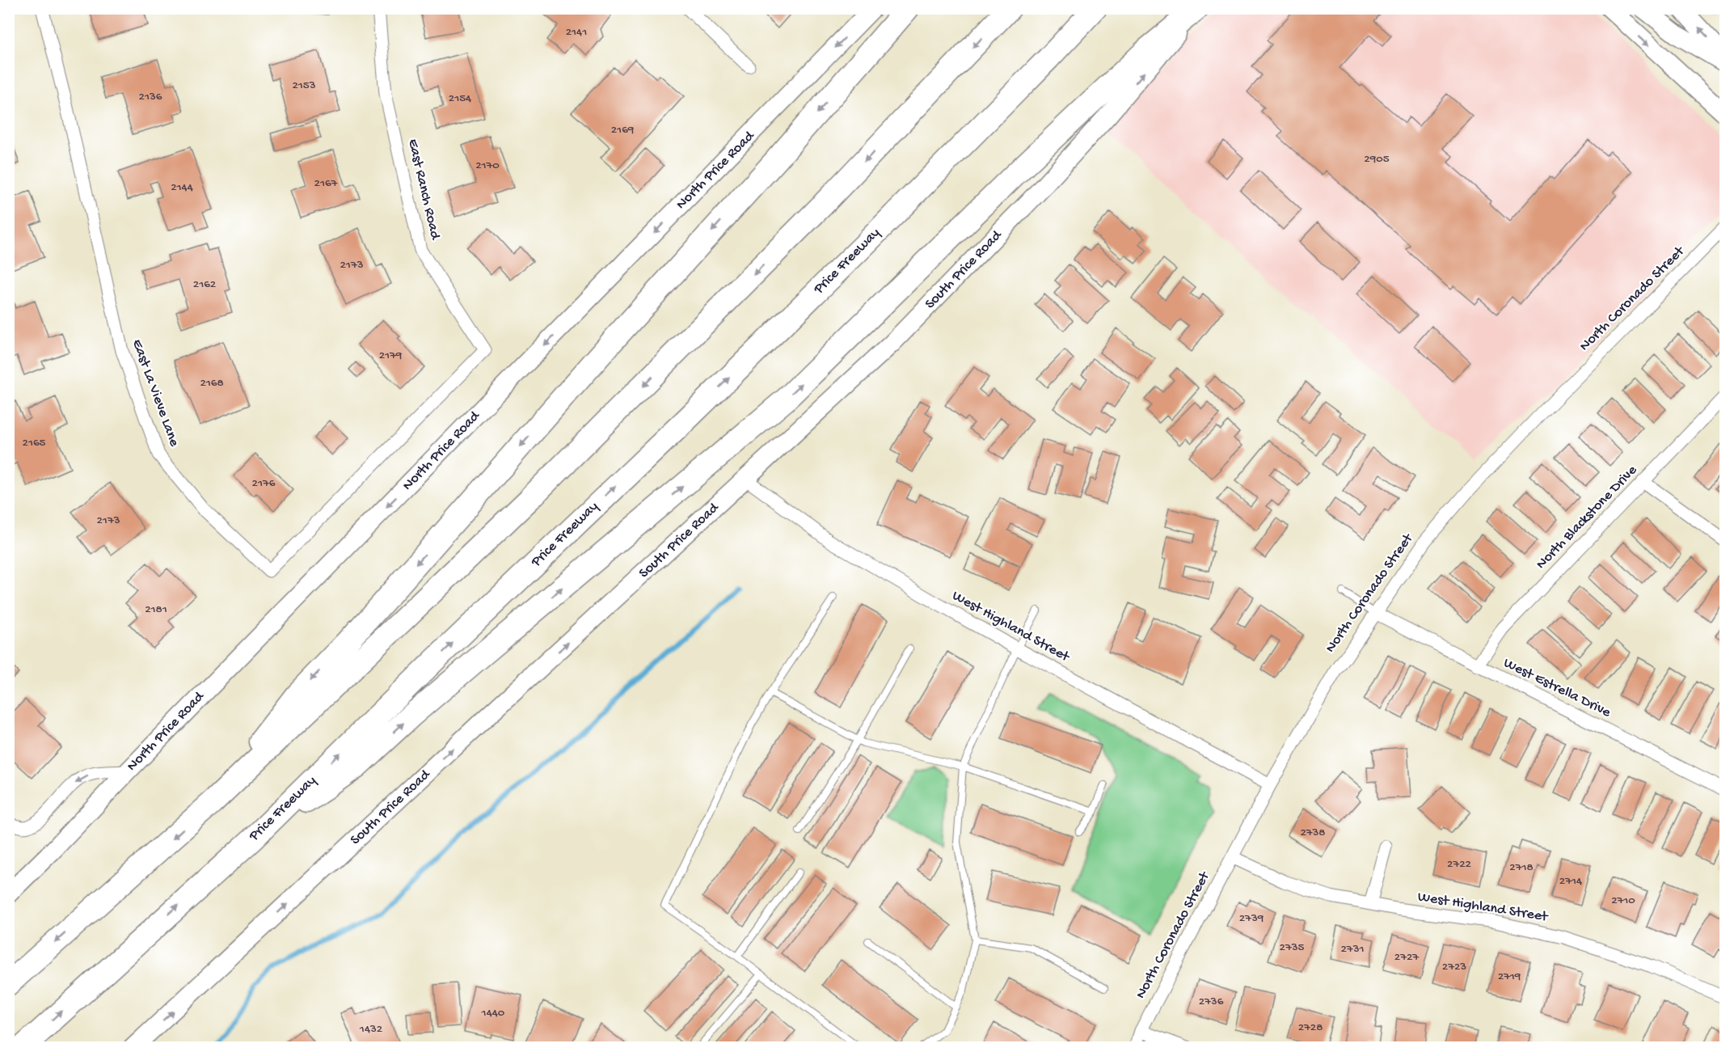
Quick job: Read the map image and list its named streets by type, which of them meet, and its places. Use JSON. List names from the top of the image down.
{
  "streets": {
    "highway": ["Price Freeway"],
    "main road": ["North Price Road", "South Price Road"],
    "street": [
      "East Ranch Road",
      "North Coronado Street",
      "East La Vieve Lane",
      "North Blackstone Drive",
      "West Highland Street",
      "West Estrella Drive"
    ]
  },
  "crossings": [
    ["East Ranch Road", "East La Vieve Lane"],
    ["South Price Road", "West Highland Street"],
    ["North Coronado Street", "West Highland Street"],
    ["North Coronado Street", "West Estrella Drive"],
    ["North Blackstone Drive", "West Estrella Drive"]
  ],
  "one_way": ["North Price Road", "South Price Road"],
  "house_numbers": [
    "2141",
    "2153",
    "2136",
    "2154",
    "2169",
    "2905",
    "2170",
    "2167",
    "2144",
    "2173",
    "2162",
    "2179",
    "2168",
    "2165",
    "2176",
    "2173",
    "2181",
    "2738",
    "2722",
    "2718",
    "2714",
    "2710",
    "2739",
    "2735",
    "2731",
    "2727",
    "2723",
    "2719",
    "2736",
    "1440",
    "2728",
    "1432"
  ]
}
